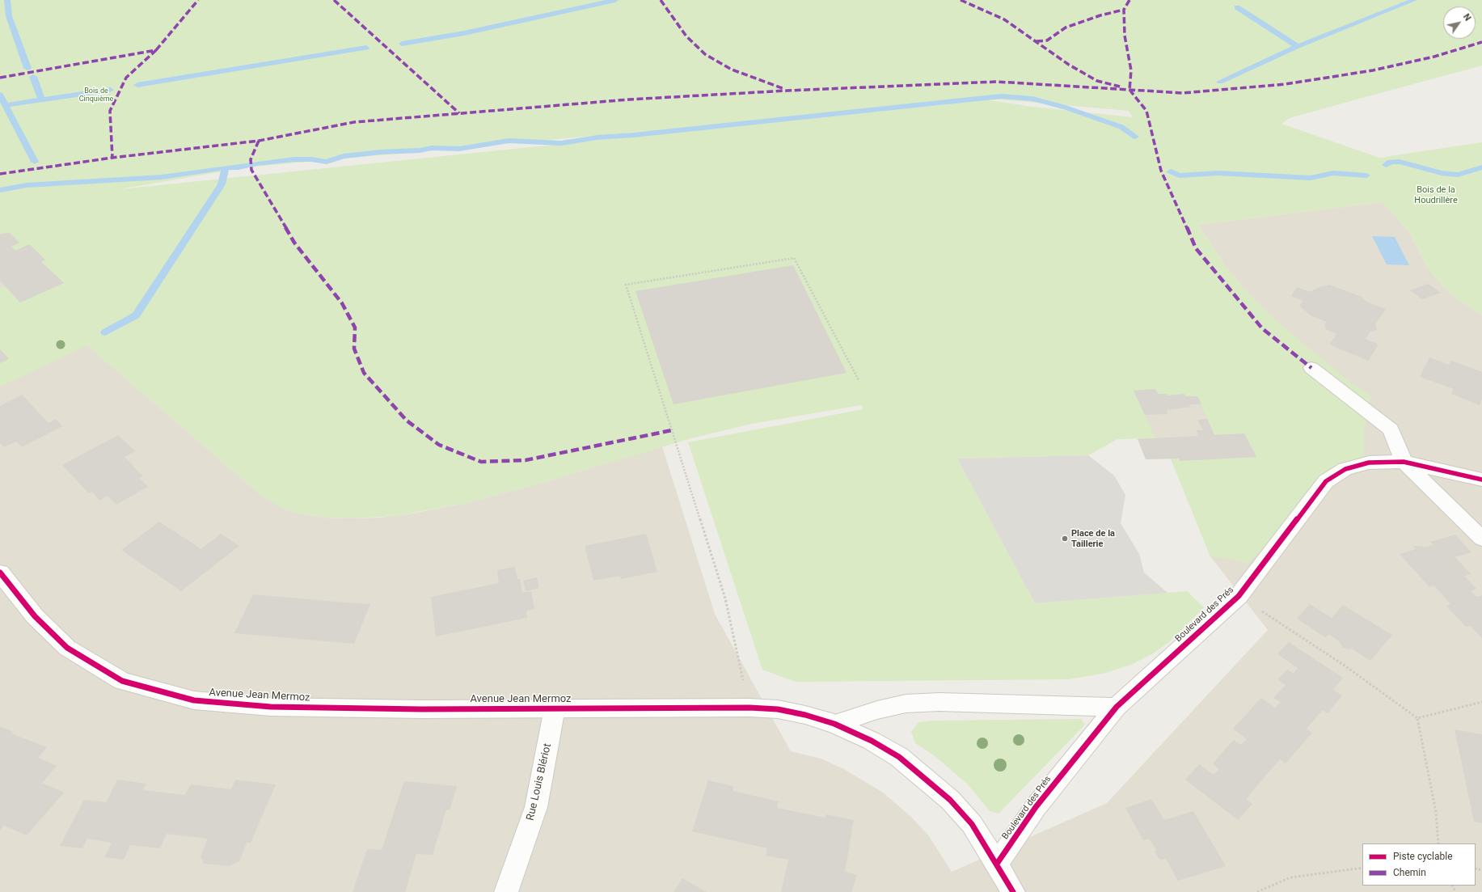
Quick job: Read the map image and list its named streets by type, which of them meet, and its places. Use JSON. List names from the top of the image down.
{
  "streets": {
    "street": ["Boulevard des Prés", "Avenue Jean Mermoz", "Rue Louis Blériot"]
  },
  "crossings": [
    ["Boulevard des Prés", "Avenue Jean Mermoz"],
    ["Avenue Jean Mermoz", "Rue Louis Blériot"]
  ],
  "parks": ["Bois de Cinquième", "Bois de la Houdrillère"],
  "places": ["Place de la Taillerie"],
  "legend": ["Piste cyclable", "Chemin"],
  "north": "top right"
}
